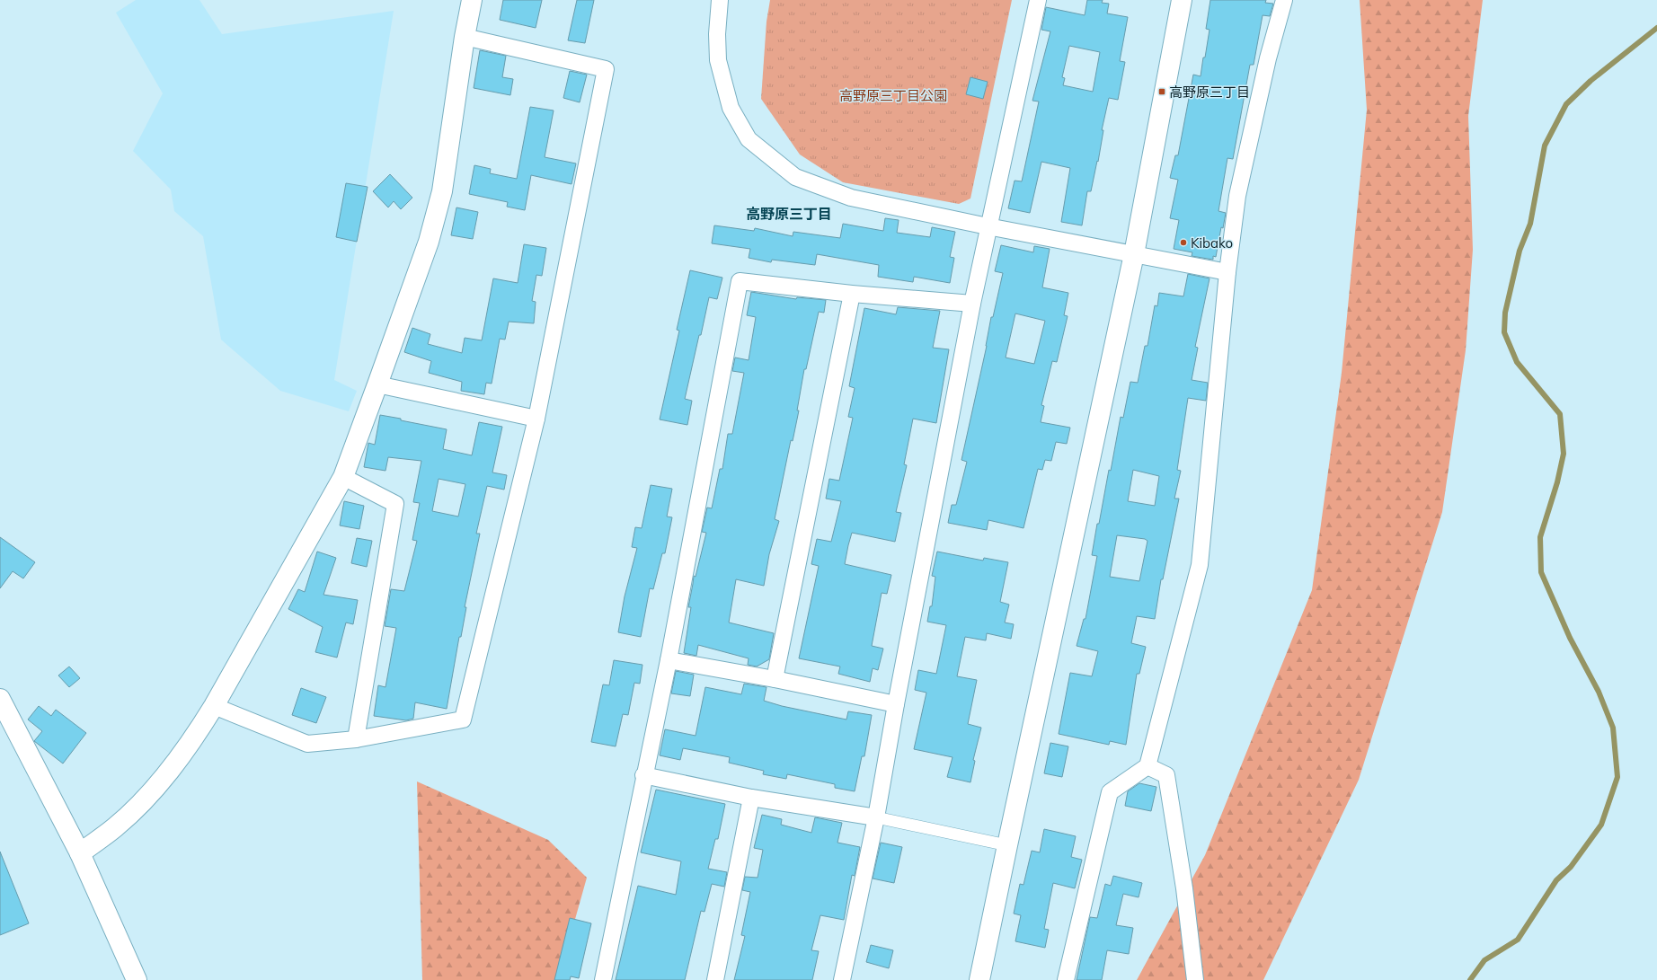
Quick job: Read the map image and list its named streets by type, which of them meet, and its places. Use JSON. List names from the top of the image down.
{
  "districts": ["高野原三丁目"],
  "parks": ["高野原三丁目公園"],
  "places": {
    "transit": ["高野原三丁目"],
    "other": ["Kibako"]
  }
}
